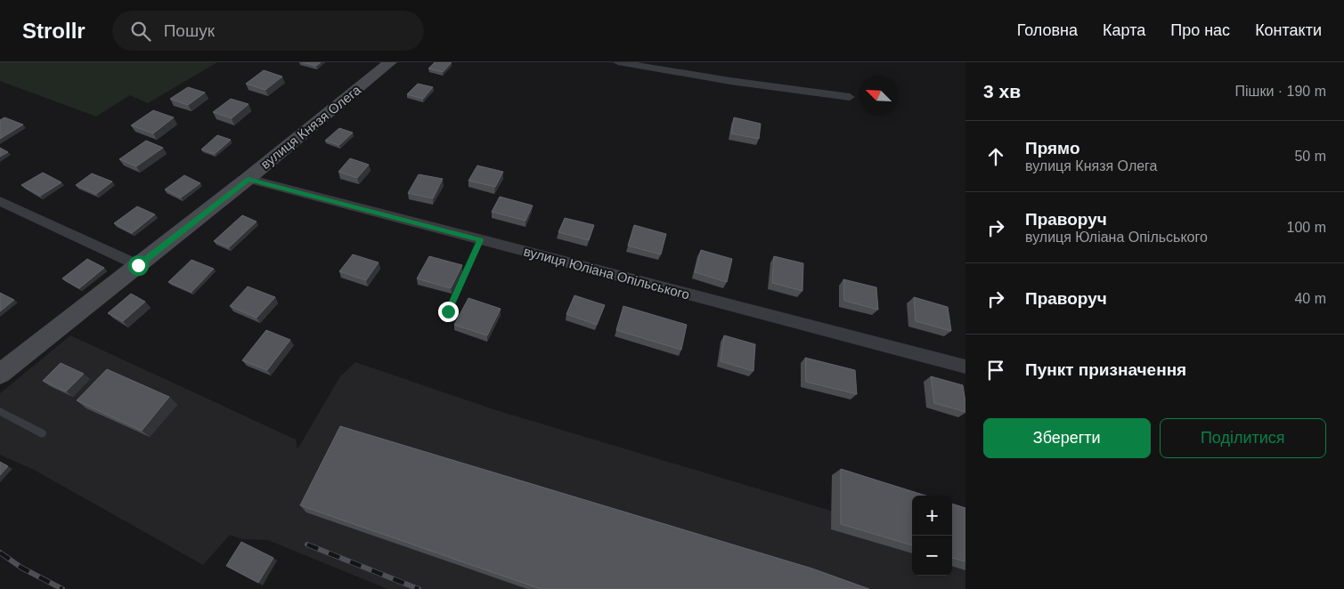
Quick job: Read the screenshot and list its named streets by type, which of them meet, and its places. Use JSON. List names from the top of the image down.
{
  "streets": {
    "street": ["вулиця Князя Олега", "вулиця Юліана Опільського"]
  },
  "crossings": [
    ["вулиця Князя Олега", "вулиця Юліана Опільського"]
  ],
  "north": "top left",
  "page": {
    "header": "Strollr",
    "search": "Пошук",
    "nav": [
      "Головна",
      "Карта",
      "Про нас",
      "Контакти"
    ],
    "heading": ["3 хв", "Пішки · 190 m"],
    "list": [
      ["Прямо", "вулиця Князя Олега", "50 m"],
      ["Праворуч", "вулиця Юліана Опільського", "100 m"],
      ["Праворуч", "40 m"],
      "Пункт призначення"
    ],
    "buttons": ["Зберегти", "Поділитися"],
    "map_buttons": ["+", "−"]
  }
}
